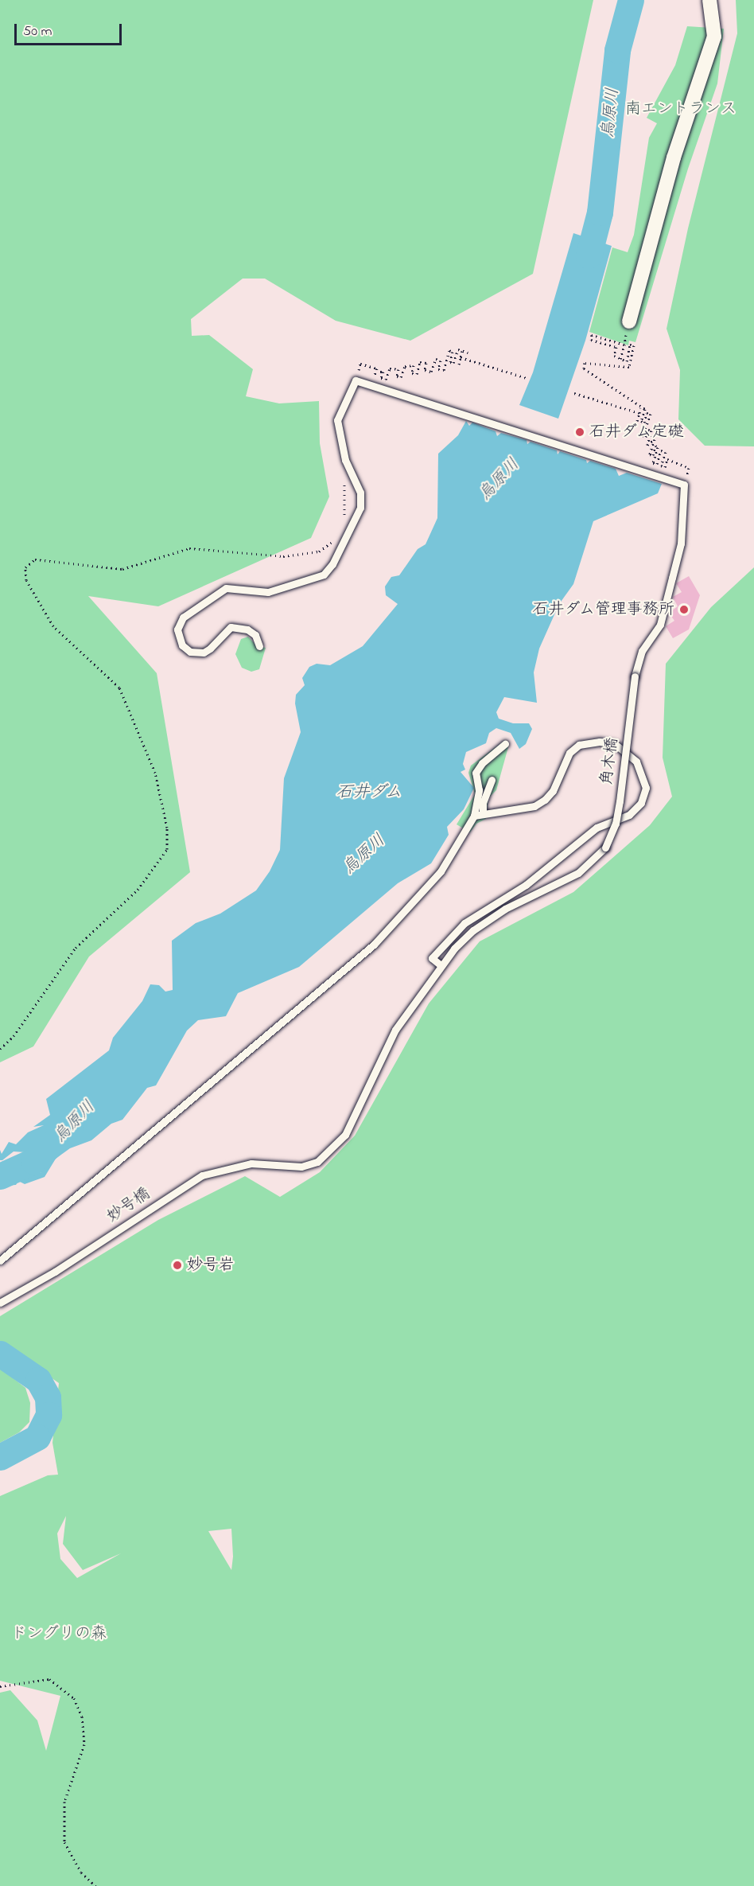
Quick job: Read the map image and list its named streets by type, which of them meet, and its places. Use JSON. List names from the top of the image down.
{
  "streets": {
    "lane": ["角木橋", "妙号橋"]
  },
  "crossings": [
    ["角木橋", "妙号橋"]
  ],
  "water": ["烏原川", "石井ダム"],
  "parks": ["南エントランス", "ドングリの森"],
  "places": ["石井ダム定礎", "石井ダム管理事務所", "妙号岩"],
  "scale_bar": "50 m"
}
